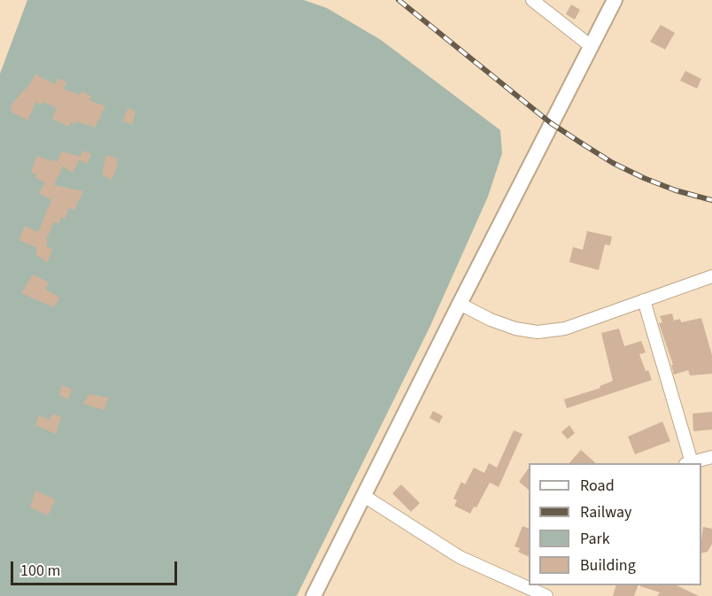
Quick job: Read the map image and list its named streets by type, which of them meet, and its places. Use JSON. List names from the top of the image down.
{
  "legend": [
    "Road",
    "Railway",
    "Park",
    "Building"
  ],
  "scale_bar": "100 m"
}
